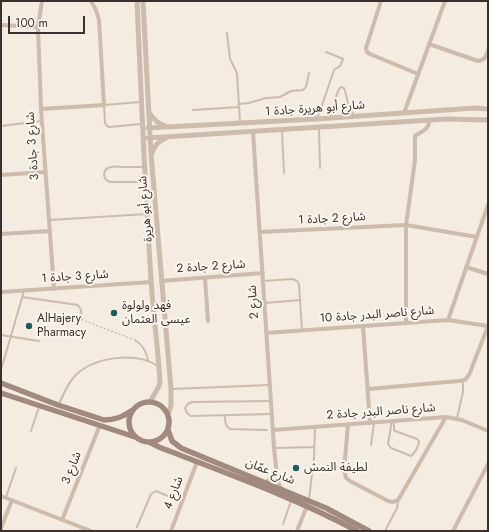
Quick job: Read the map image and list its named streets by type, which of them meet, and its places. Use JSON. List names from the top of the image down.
{
  "streets": {
    "main road": ["شارع عمّان"],
    "street": [
      "شارع أبو هريرة جادة 1",
      "شارع 3 جادة 3",
      "شارع أبو هريرة",
      "شارع 2 جادة 1",
      "شارع 2 جادة 2",
      "شارع 3 جادة 1",
      "شارع 2",
      "شارع ناصر البدر جادة 10",
      "شارع ناصر البدر جادة 2",
      "شارع 3",
      "شارع 4"
    ]
  },
  "crossings": [
    ["شارع أبو هريرة جادة 1", "شارع أبو هريرة"],
    ["شارع أبو هريرة جادة 1", "شارع 2"],
    ["شارع 3 جادة 3", "شارع 3 جادة 1"],
    ["شارع أبو هريرة", "شارع 2 جادة 2"],
    ["شارع أبو هريرة", "شارع 3 جادة 1"],
    ["شارع أبو هريرة", "شارع عمّان"],
    ["شارع 2 جادة 1", "شارع 2"],
    ["شارع 2 جادة 2", "شارع 2"],
    ["شارع 2", "شارع ناصر البدر جادة 10"],
    ["شارع 2", "شارع ناصر البدر جادة 2"],
    ["شارع 2", "شارع عمّان"],
    ["شارع عمّان", "شارع 4"]
  ],
  "places": ["فهد ولولوة عيسى العثمان", "AlHajery Pharmacy", "لطيفة النمش"],
  "scale_bar": "100 m"
}
